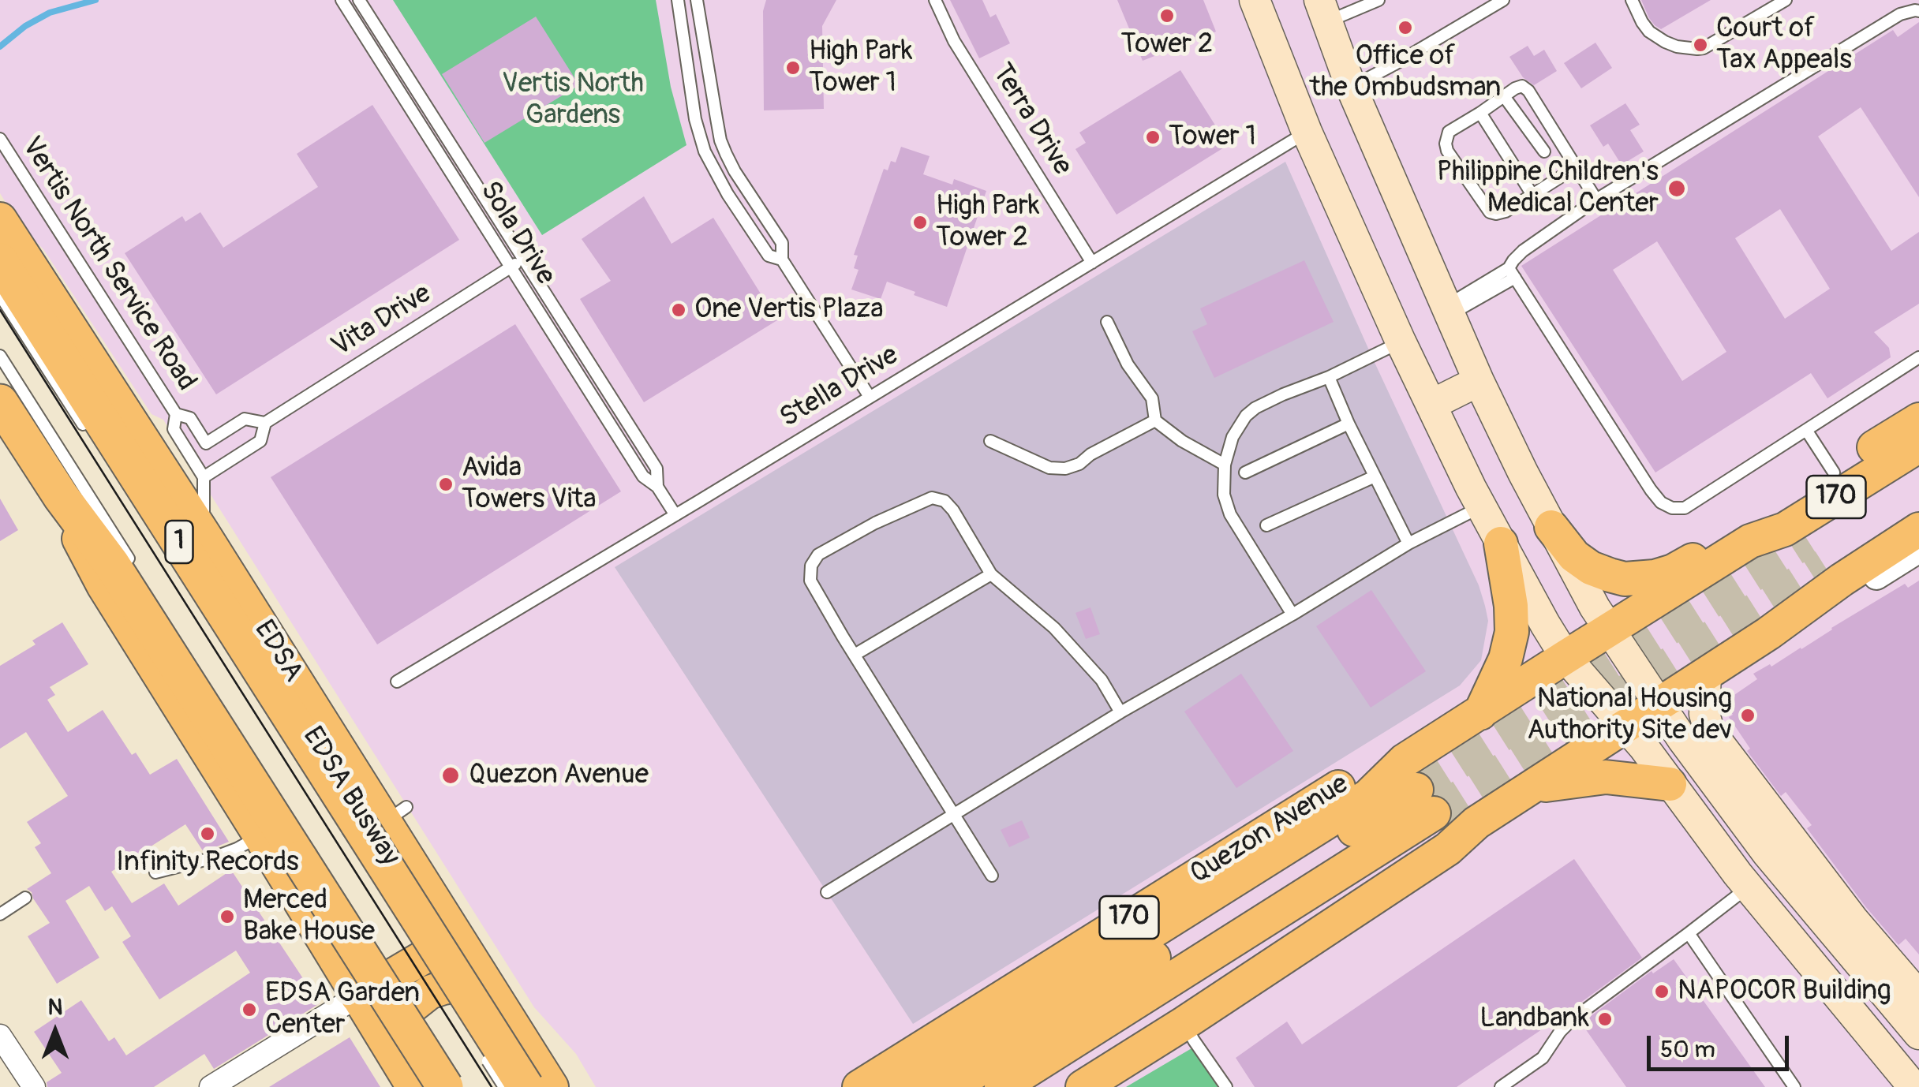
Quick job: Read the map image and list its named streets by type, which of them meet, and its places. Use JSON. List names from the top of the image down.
{
  "streets": {
    "highway": ["1", "EDSA"],
    "main road": ["170", "Quezon Avenue"],
    "lane": [
      "Terra Drive",
      "Sola Drive",
      "Vertis North Service Road",
      "Vita Drive",
      "Stella Drive"
    ]
  },
  "crossings": [
    ["Terra Drive", "Stella Drive"],
    ["Sola Drive", "Vita Drive"],
    ["Sola Drive", "Stella Drive"],
    ["Vertis North Service Road", "Vita Drive"]
  ],
  "parks": ["Vertis North Gardens"],
  "places": [
    "Tower 2",
    "Office of the Ombudsman",
    "Court of Tax Appeals",
    "High Park Tower 1",
    "Tower 1",
    "Philippine Children's Medical Center",
    "High Park Tower 2",
    "One Vertis Plaza",
    "Avida Towers Vita",
    "National Housing Authority Site dev",
    "Quezon Avenue",
    "Infinity Records",
    "Merced Bake House",
    "NAPOCOR Building",
    "EDSA Garden Center",
    "Landbank"
  ],
  "scale_bar": "50 m",
  "north": "top"
}
